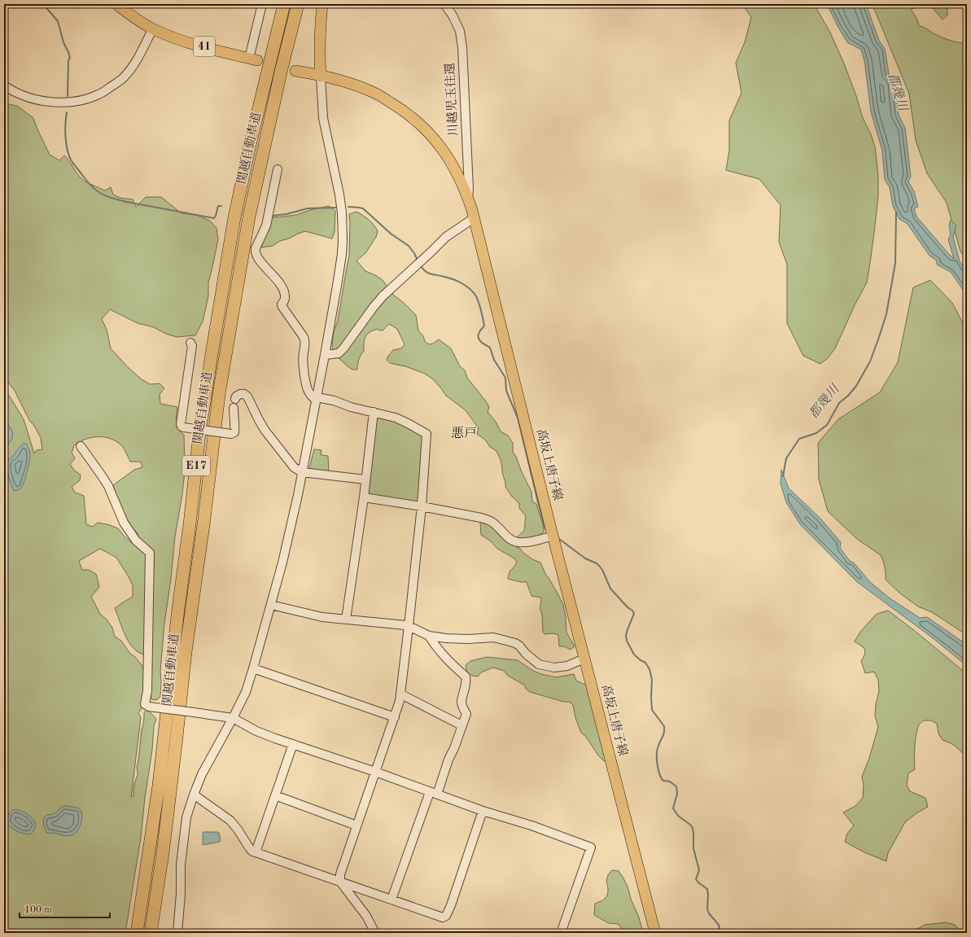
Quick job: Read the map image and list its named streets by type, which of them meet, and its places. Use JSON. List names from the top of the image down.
{
  "streets": {
    "highway": ["関越自動車道", "E17"],
    "main road": ["41", "高坂上唐子線"],
    "street": ["川越児玉往還"]
  },
  "crossings": [
    ["川越児玉往還", "高坂上唐子線"]
  ],
  "districts": ["悪戸"],
  "water": ["都幾川"],
  "scale_bar": "100 m"
}
